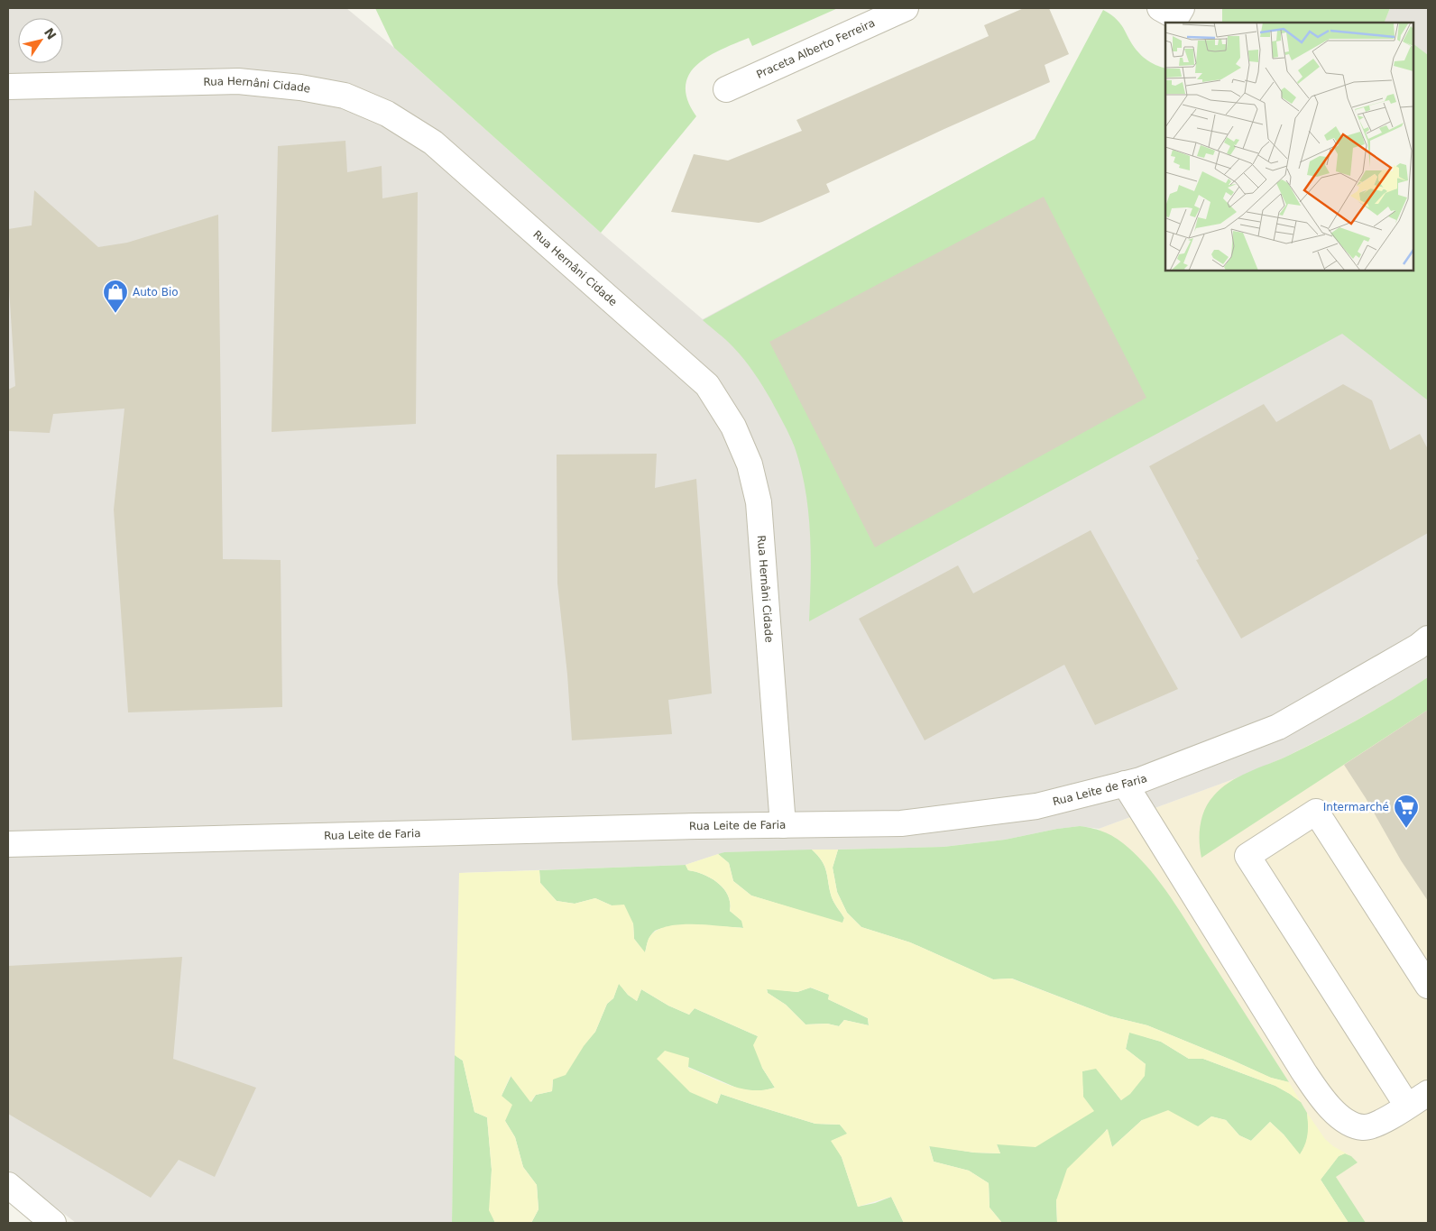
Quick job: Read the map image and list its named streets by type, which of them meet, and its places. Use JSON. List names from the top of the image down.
{
  "streets": {
    "street": ["Praceta Alberto Ferreira", "Rua Hernâni Cidade", "Rua Leite de Faria"]
  },
  "crossings": [
    ["Rua Hernâni Cidade", "Rua Leite de Faria"]
  ],
  "places": {
    "shop": ["Auto Bio"],
    "supermarket": ["Intermarché"]
  },
  "north": "top right"
}
